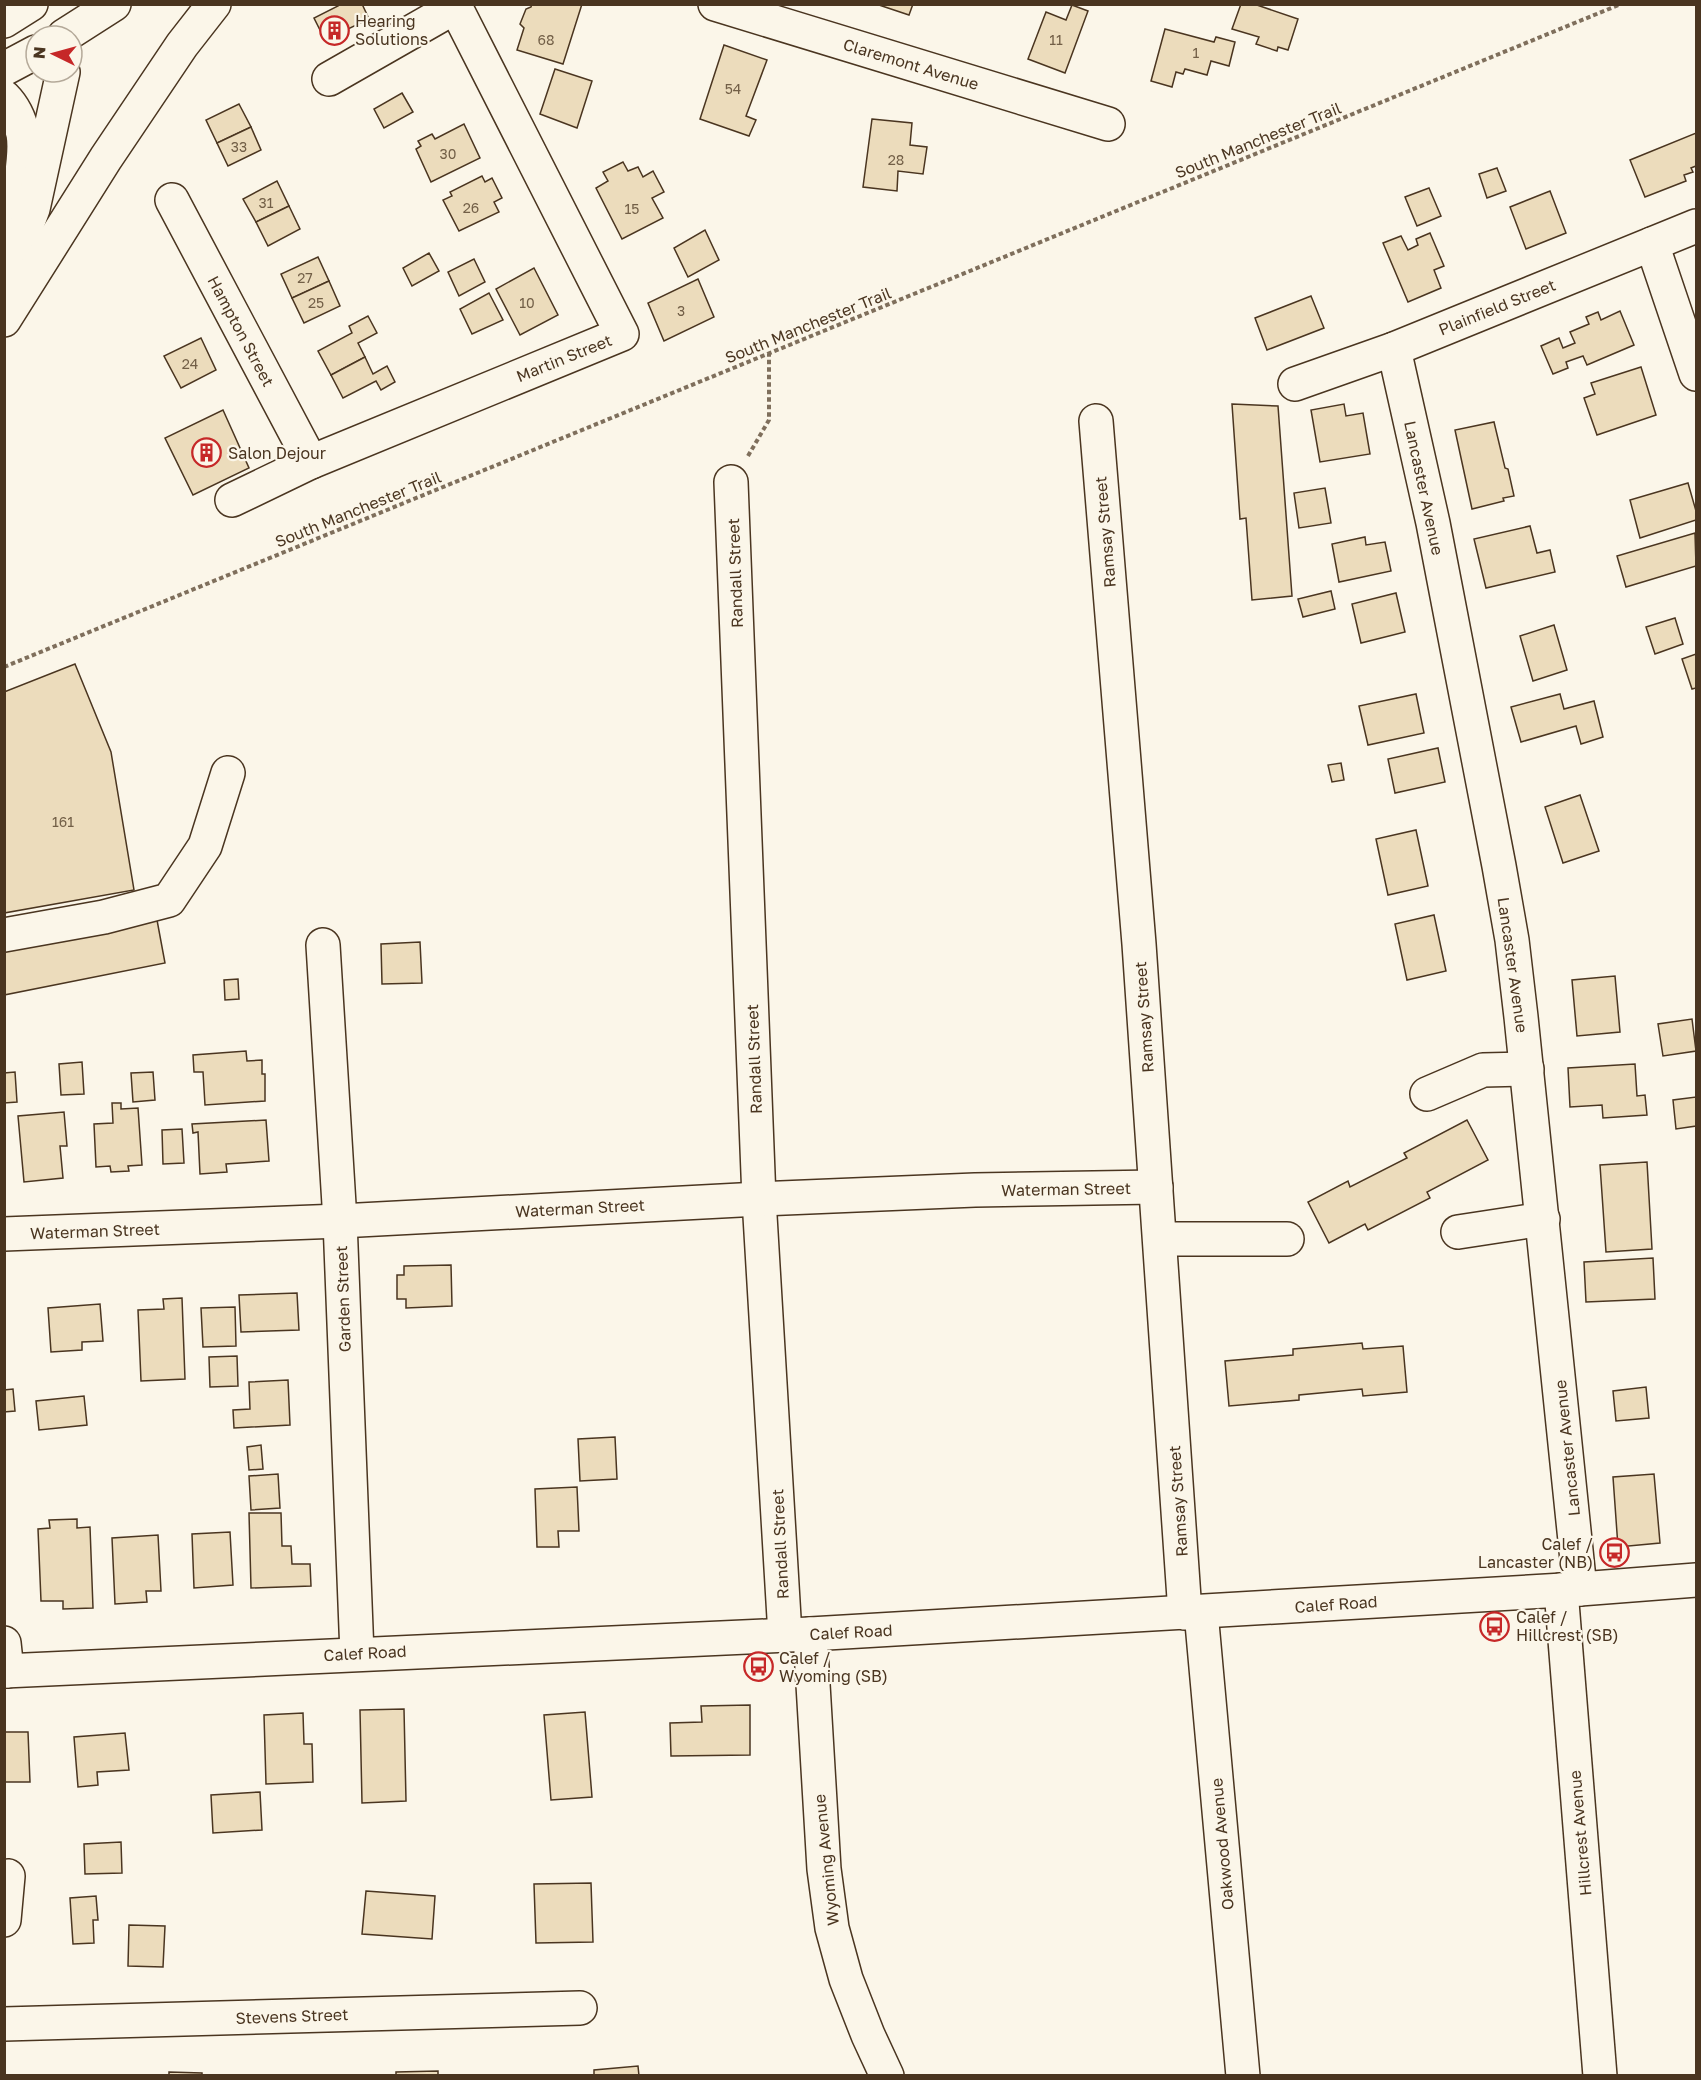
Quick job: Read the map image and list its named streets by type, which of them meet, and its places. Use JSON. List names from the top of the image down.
{
  "streets": {
    "street": [
      "Claremont Avenue",
      "Plainfield Street",
      "Hampton Street",
      "Martin Street",
      "Lancaster Avenue",
      "Ramsay Street",
      "Randall Street",
      "Waterman Street",
      "Garden Street",
      "Calef Road",
      "Hillcrest Avenue",
      "Oakwood Avenue",
      "Wyoming Avenue",
      "Stevens Street"
    ],
    "path": ["South Manchester Trail"]
  },
  "crossings": [
    ["Plainfield Street", "Lancaster Avenue"],
    ["Hampton Street", "Martin Street"],
    ["Lancaster Avenue", "Calef Road"],
    ["Lancaster Avenue", "Hillcrest Avenue"],
    ["Ramsay Street", "Waterman Street"],
    ["Ramsay Street", "Calef Road"],
    ["Ramsay Street", "Oakwood Avenue"],
    ["Randall Street", "Waterman Street"],
    ["Randall Street", "Calef Road"],
    ["Randall Street", "Wyoming Avenue"],
    ["Waterman Street", "Garden Street"],
    ["Garden Street", "Calef Road"],
    ["Calef Road", "Hillcrest Avenue"],
    ["Calef Road", "Oakwood Avenue"],
    ["Calef Road", "Wyoming Avenue"]
  ],
  "places": {
    "building": ["Hearing Solutions", "Salon Dejour"],
    "bus stop": ["Calef / Lancaster (NB)", "Calef / Hillcrest (SB)", "Calef / Wyoming (SB)"]
  },
  "house_numbers": [
    "68",
    "11",
    "1",
    "54",
    "33",
    "30",
    "28",
    "31",
    "26",
    "15",
    "27",
    "25",
    "10",
    "3",
    "24",
    "161"
  ],
  "north": "left"
}
